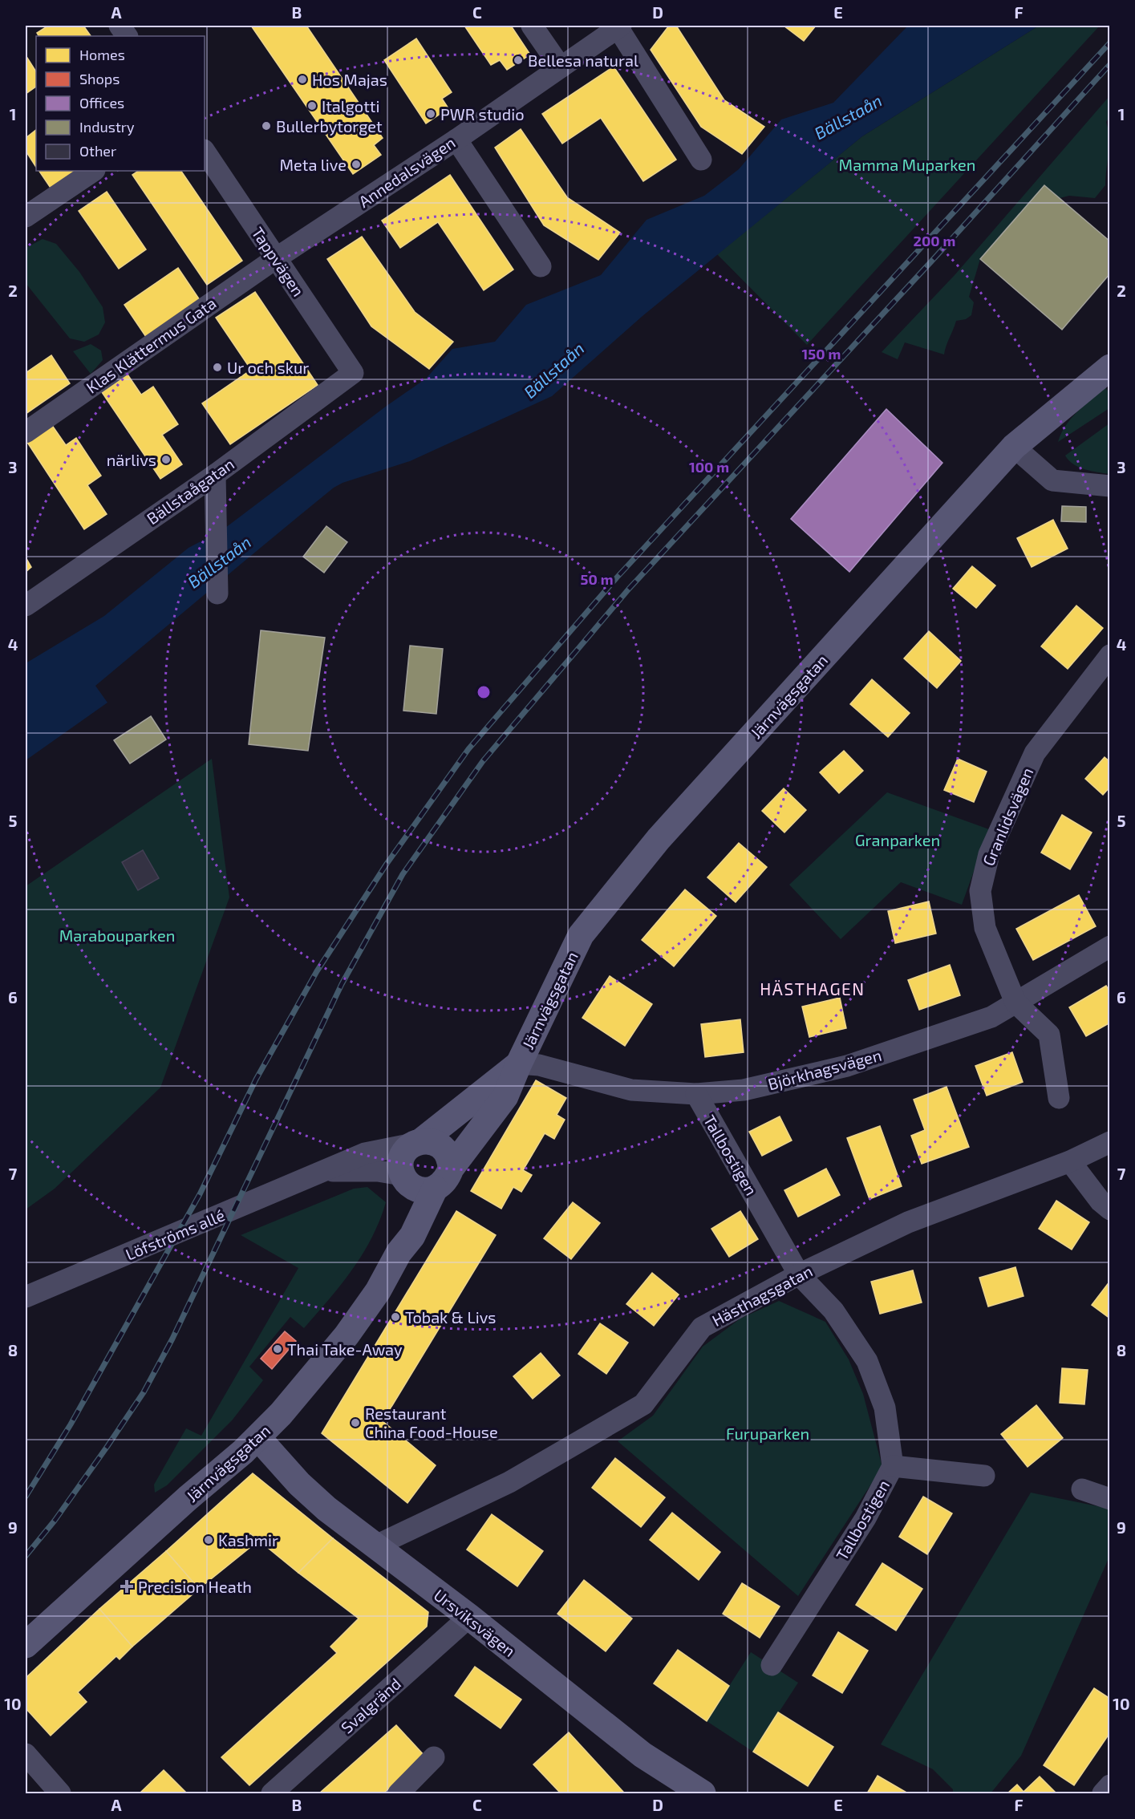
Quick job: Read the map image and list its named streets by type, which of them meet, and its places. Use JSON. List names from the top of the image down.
{
  "streets": {
    "street": [
      "Annedalsvägen",
      "Tappvägen",
      "Klas Klättermus Gata",
      "Bällstaågatan",
      "Järnvägsgatan",
      "Granlidsvägen",
      "Björkhagsvägen",
      "Tallbostigen",
      "Löfströms allé",
      "Hästhagsgatan",
      "Ursviksvägen",
      "Svalgränd"
    ]
  },
  "crossings": [
    ["Annedalsvägen", "Tappvägen"],
    ["Annedalsvägen", "Klas Klättermus Gata"],
    ["Tappvägen", "Klas Klättermus Gata"],
    ["Tappvägen", "Bällstaågatan"],
    ["Järnvägsgatan", "Björkhagsvägen"],
    ["Järnvägsgatan", "Löfströms allé"],
    ["Järnvägsgatan", "Ursviksvägen"],
    ["Granlidsvägen", "Björkhagsvägen"],
    ["Björkhagsvägen", "Tallbostigen"],
    ["Tallbostigen", "Hästhagsgatan"],
    ["Hästhagsgatan", "Ursviksvägen"],
    ["Ursviksvägen", "Svalgränd"]
  ],
  "districts": ["HÄSTHAGEN"],
  "water": ["Bällstaån"],
  "parks": [
    "Mamma Muparken",
    "Granparken",
    "Marabouparken",
    "Furuparken"
  ],
  "places": {
    "other": [
      "Bellesa natural",
      "Hos Majas",
      "Italgotti",
      "PWR studio",
      "Bullerbytorget",
      "Meta live",
      "Ur och skur",
      "närlivs",
      "Tobak & Livs",
      "Thai Take-Away",
      "Restaurant China Food-House",
      "Kashmir"
    ],
    "health": ["Precision Heath"]
  },
  "legend": [
    "Homes",
    "Shops",
    "Offices",
    "Industry",
    "Other"
  ],
  "grid": {
    "columns": [
      "A",
      "B",
      "C",
      "D",
      "E",
      "F"
    ],
    "rows": [
      "1",
      "2",
      "3",
      "4",
      "5",
      "6",
      "7",
      "8",
      "9",
      "10"
    ]
  },
  "rings": [
    "200 m",
    "150 m",
    "100 m",
    "50 m"
  ]
}
